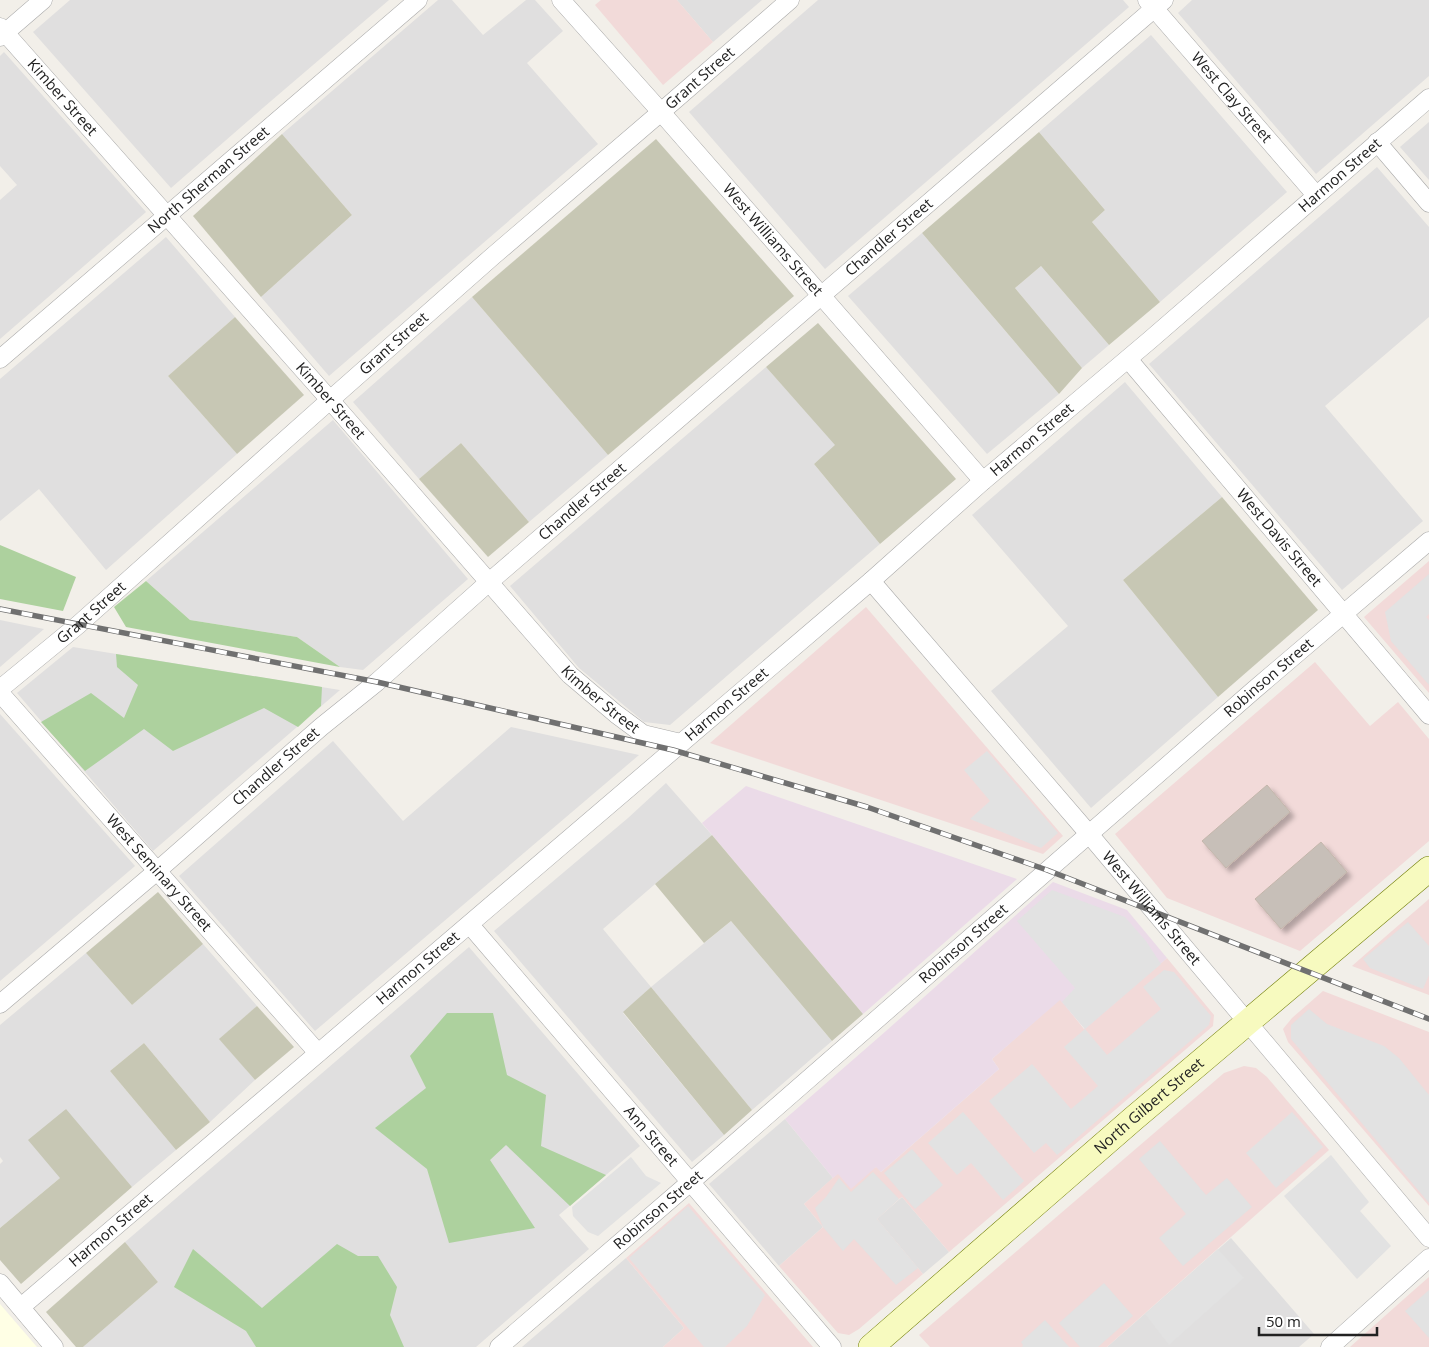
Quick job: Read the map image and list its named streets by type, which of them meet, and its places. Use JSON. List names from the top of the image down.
{
  "streets": {
    "main road": ["North Gilbert Street"],
    "street": [
      "Grant Street",
      "Kimber Street",
      "West Clay Street",
      "Harmon Street",
      "North Sherman Street",
      "Chandler Street",
      "West Williams Street",
      "West Davis Street",
      "Robinson Street",
      "West Seminary Street",
      "Ann Street"
    ]
  },
  "crossings": [
    ["Grant Street", "Kimber Street"],
    ["Grant Street", "West Williams Street"],
    ["Kimber Street", "Harmon Street"],
    ["Kimber Street", "North Sherman Street"],
    ["Kimber Street", "Chandler Street"],
    ["West Clay Street", "Harmon Street"],
    ["West Clay Street", "Chandler Street"],
    ["Harmon Street", "West Williams Street"],
    ["Harmon Street", "West Davis Street"],
    ["Harmon Street", "West Seminary Street"],
    ["Harmon Street", "Ann Street"],
    ["Chandler Street", "West Williams Street"],
    ["Chandler Street", "West Seminary Street"],
    ["West Williams Street", "Robinson Street"],
    ["West Williams Street", "North Gilbert Street"],
    ["West Davis Street", "Robinson Street"],
    ["Robinson Street", "Ann Street"]
  ],
  "scale_bar": "50 m"
}
